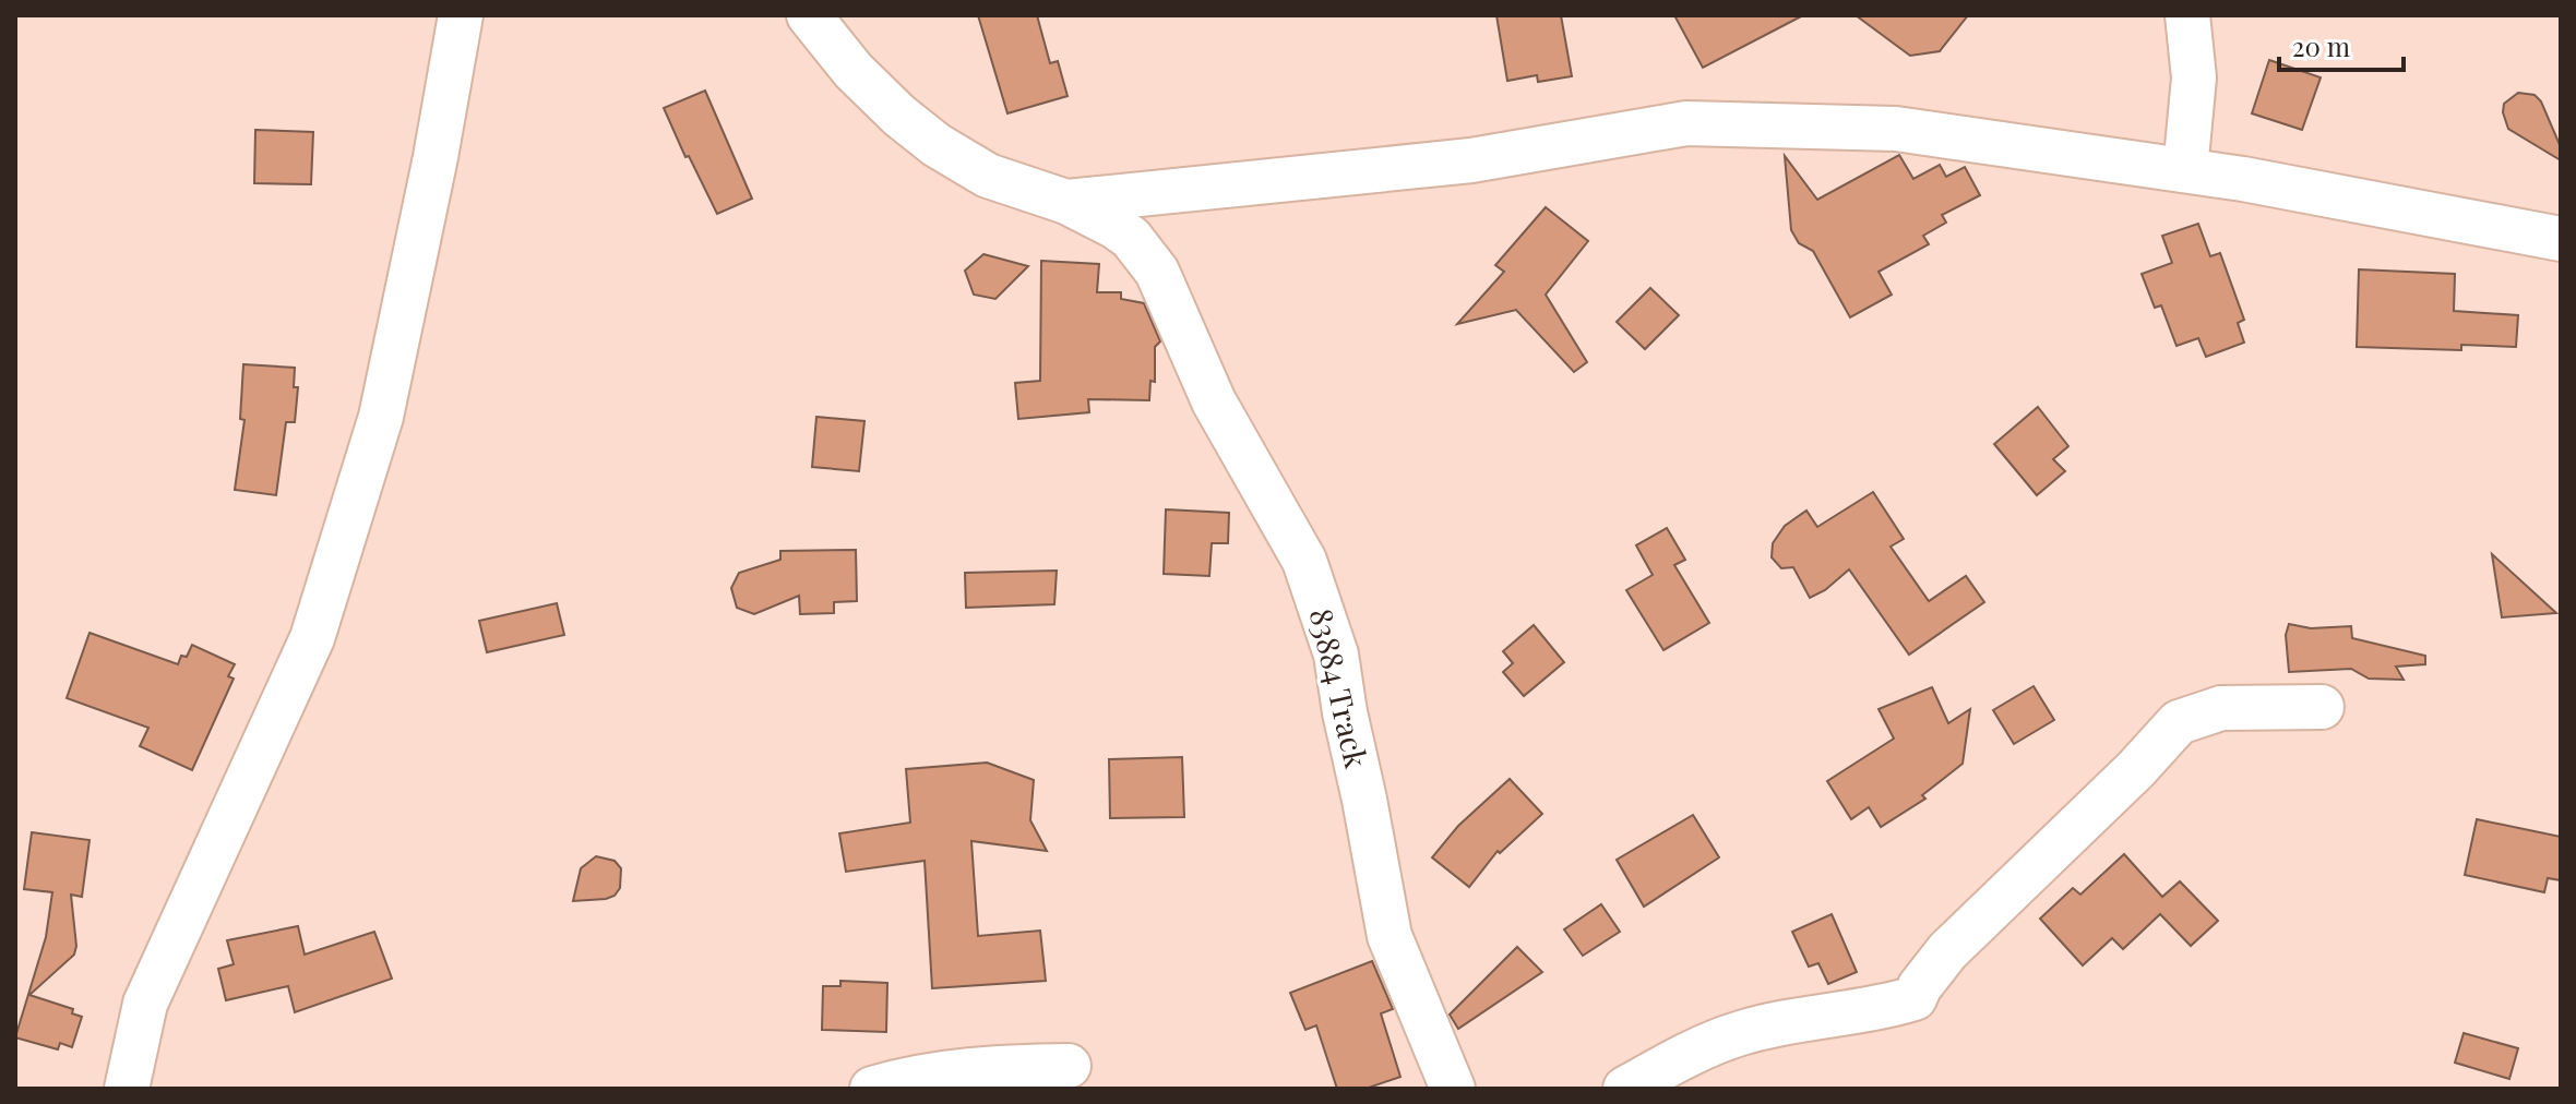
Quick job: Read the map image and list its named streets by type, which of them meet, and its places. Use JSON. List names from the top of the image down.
{
  "streets": {
    "street": ["83884 Track"]
  },
  "scale_bar": "20 m"
}
